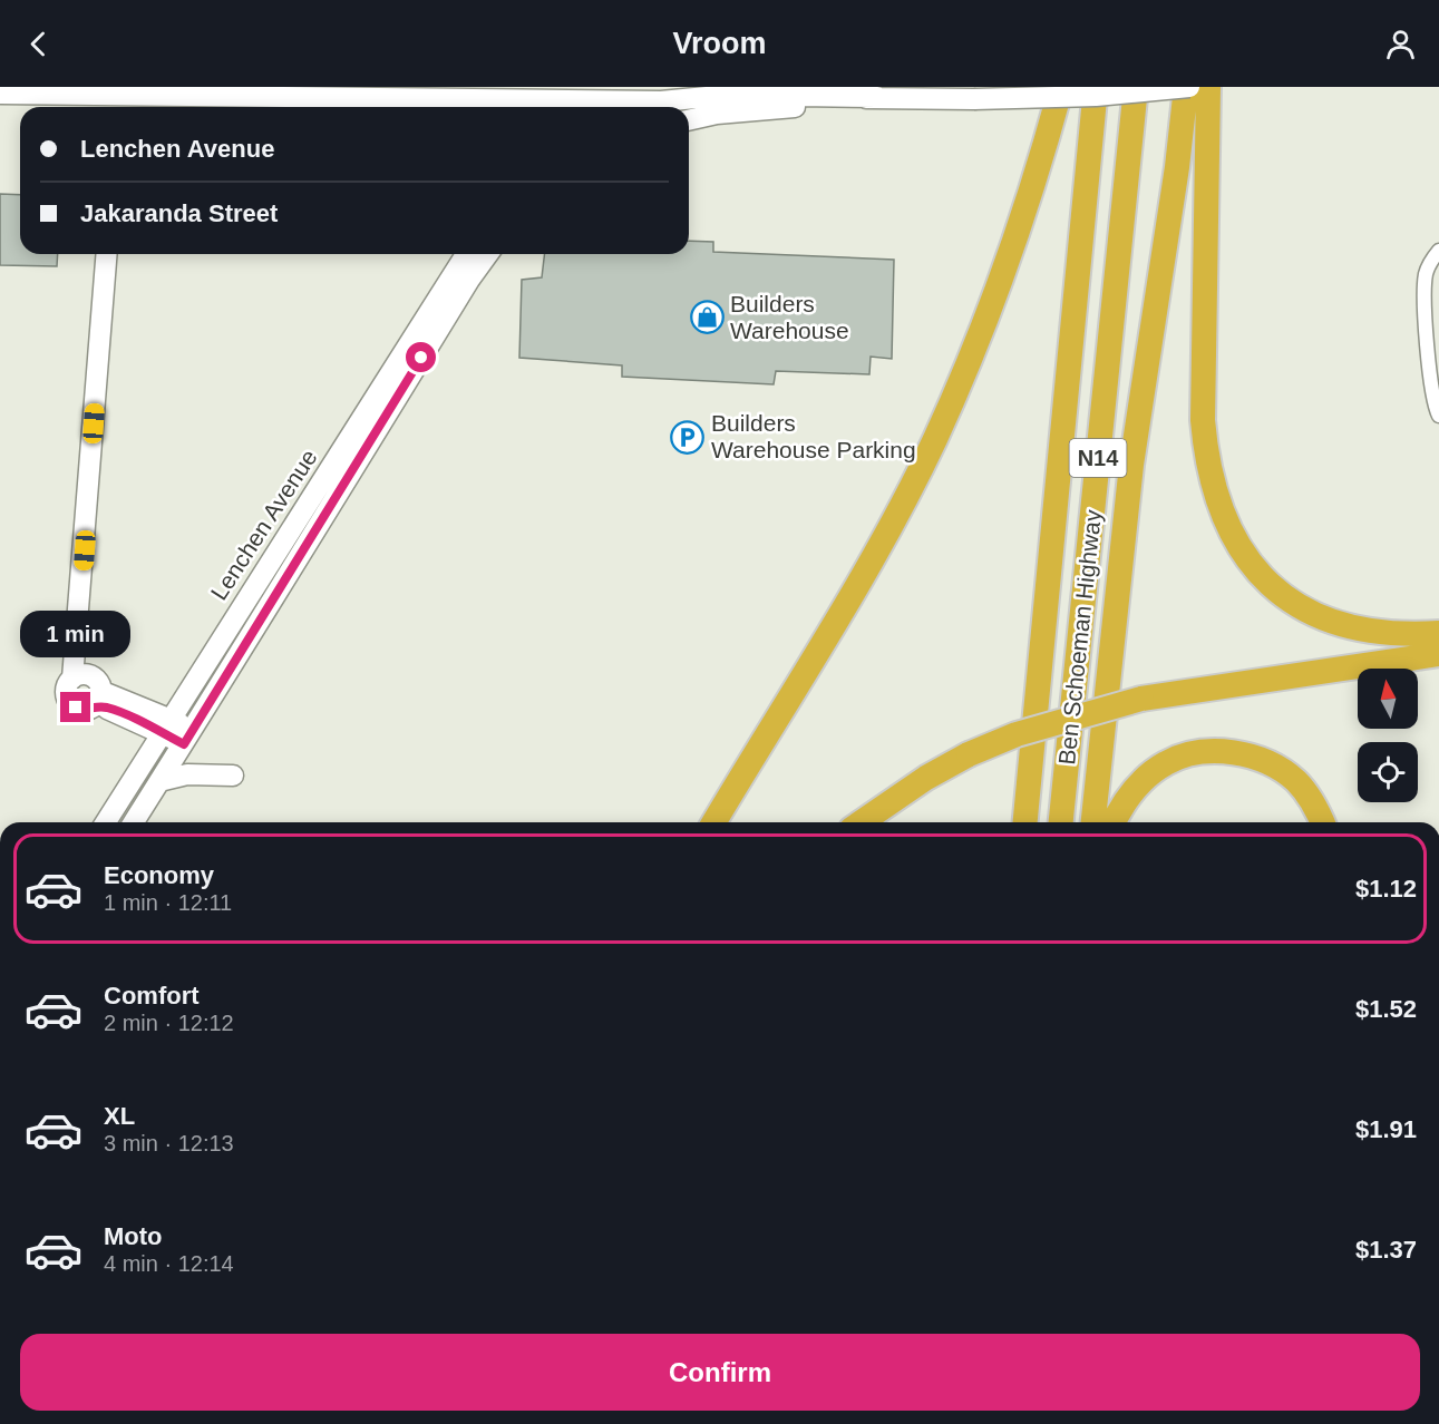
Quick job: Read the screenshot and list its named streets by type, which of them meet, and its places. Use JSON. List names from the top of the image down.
{
  "streets": {
    "highway": ["N14", "Ben Schoeman Highway"],
    "main road": ["Lenchen Avenue"]
  },
  "places": {
    "shop": ["Builders Warehouse"],
    "parking": ["Builders Warehouse Parking"]
  },
  "north": "top",
  "page": {
    "header": "Vroom",
    "banner": ["Lenchen Avenue", "Jakaranda Street"],
    "bubble": "1 min",
    "list": [
      {
        "name": "Economy",
        "note": "1 min · 12:11",
        "value": "$1.12"
      },
      {
        "name": "Comfort",
        "note": "2 min · 12:12",
        "value": "$1.52"
      },
      {
        "name": "XL",
        "note": "3 min · 12:13",
        "value": "$1.91"
      },
      {
        "name": "Moto",
        "note": "4 min · 12:14",
        "value": "$1.37"
      }
    ],
    "buttons": "Confirm"
  }
}
